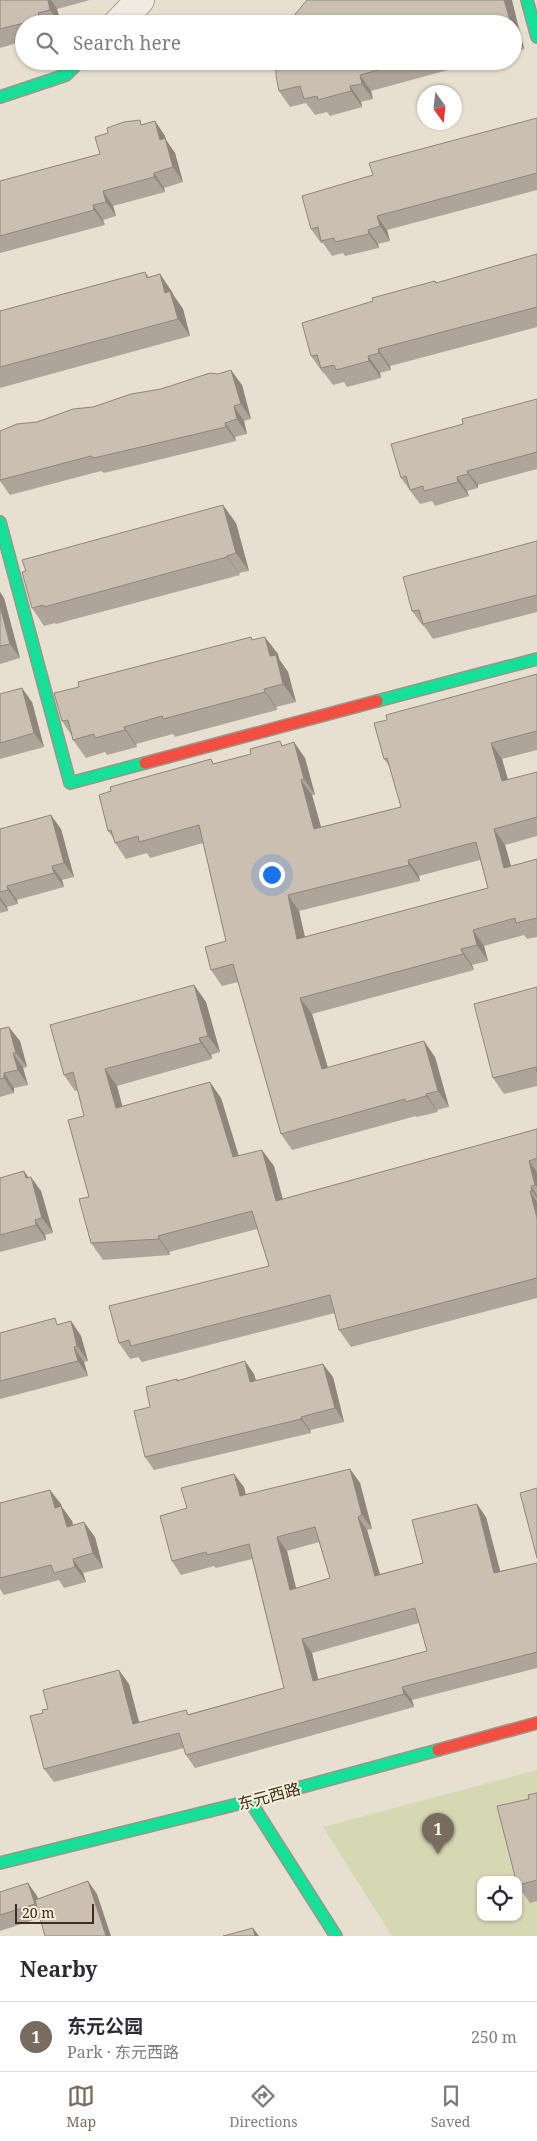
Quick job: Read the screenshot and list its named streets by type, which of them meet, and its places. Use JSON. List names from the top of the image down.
{
  "streets": {
    "street": ["东元西路"]
  },
  "scale_bar": "20 m",
  "north": "bottom",
  "page": {
    "search": "Search here",
    "pins": "1",
    "scale": "20 m",
    "heading": "Nearby",
    "list": [
      {
        "mark": "1",
        "name": "东元公园",
        "note": "Park · 东元西路",
        "value": "250 m"
      }
    ],
    "nav": ["Map", "Directions", "Saved"]
  }
}
